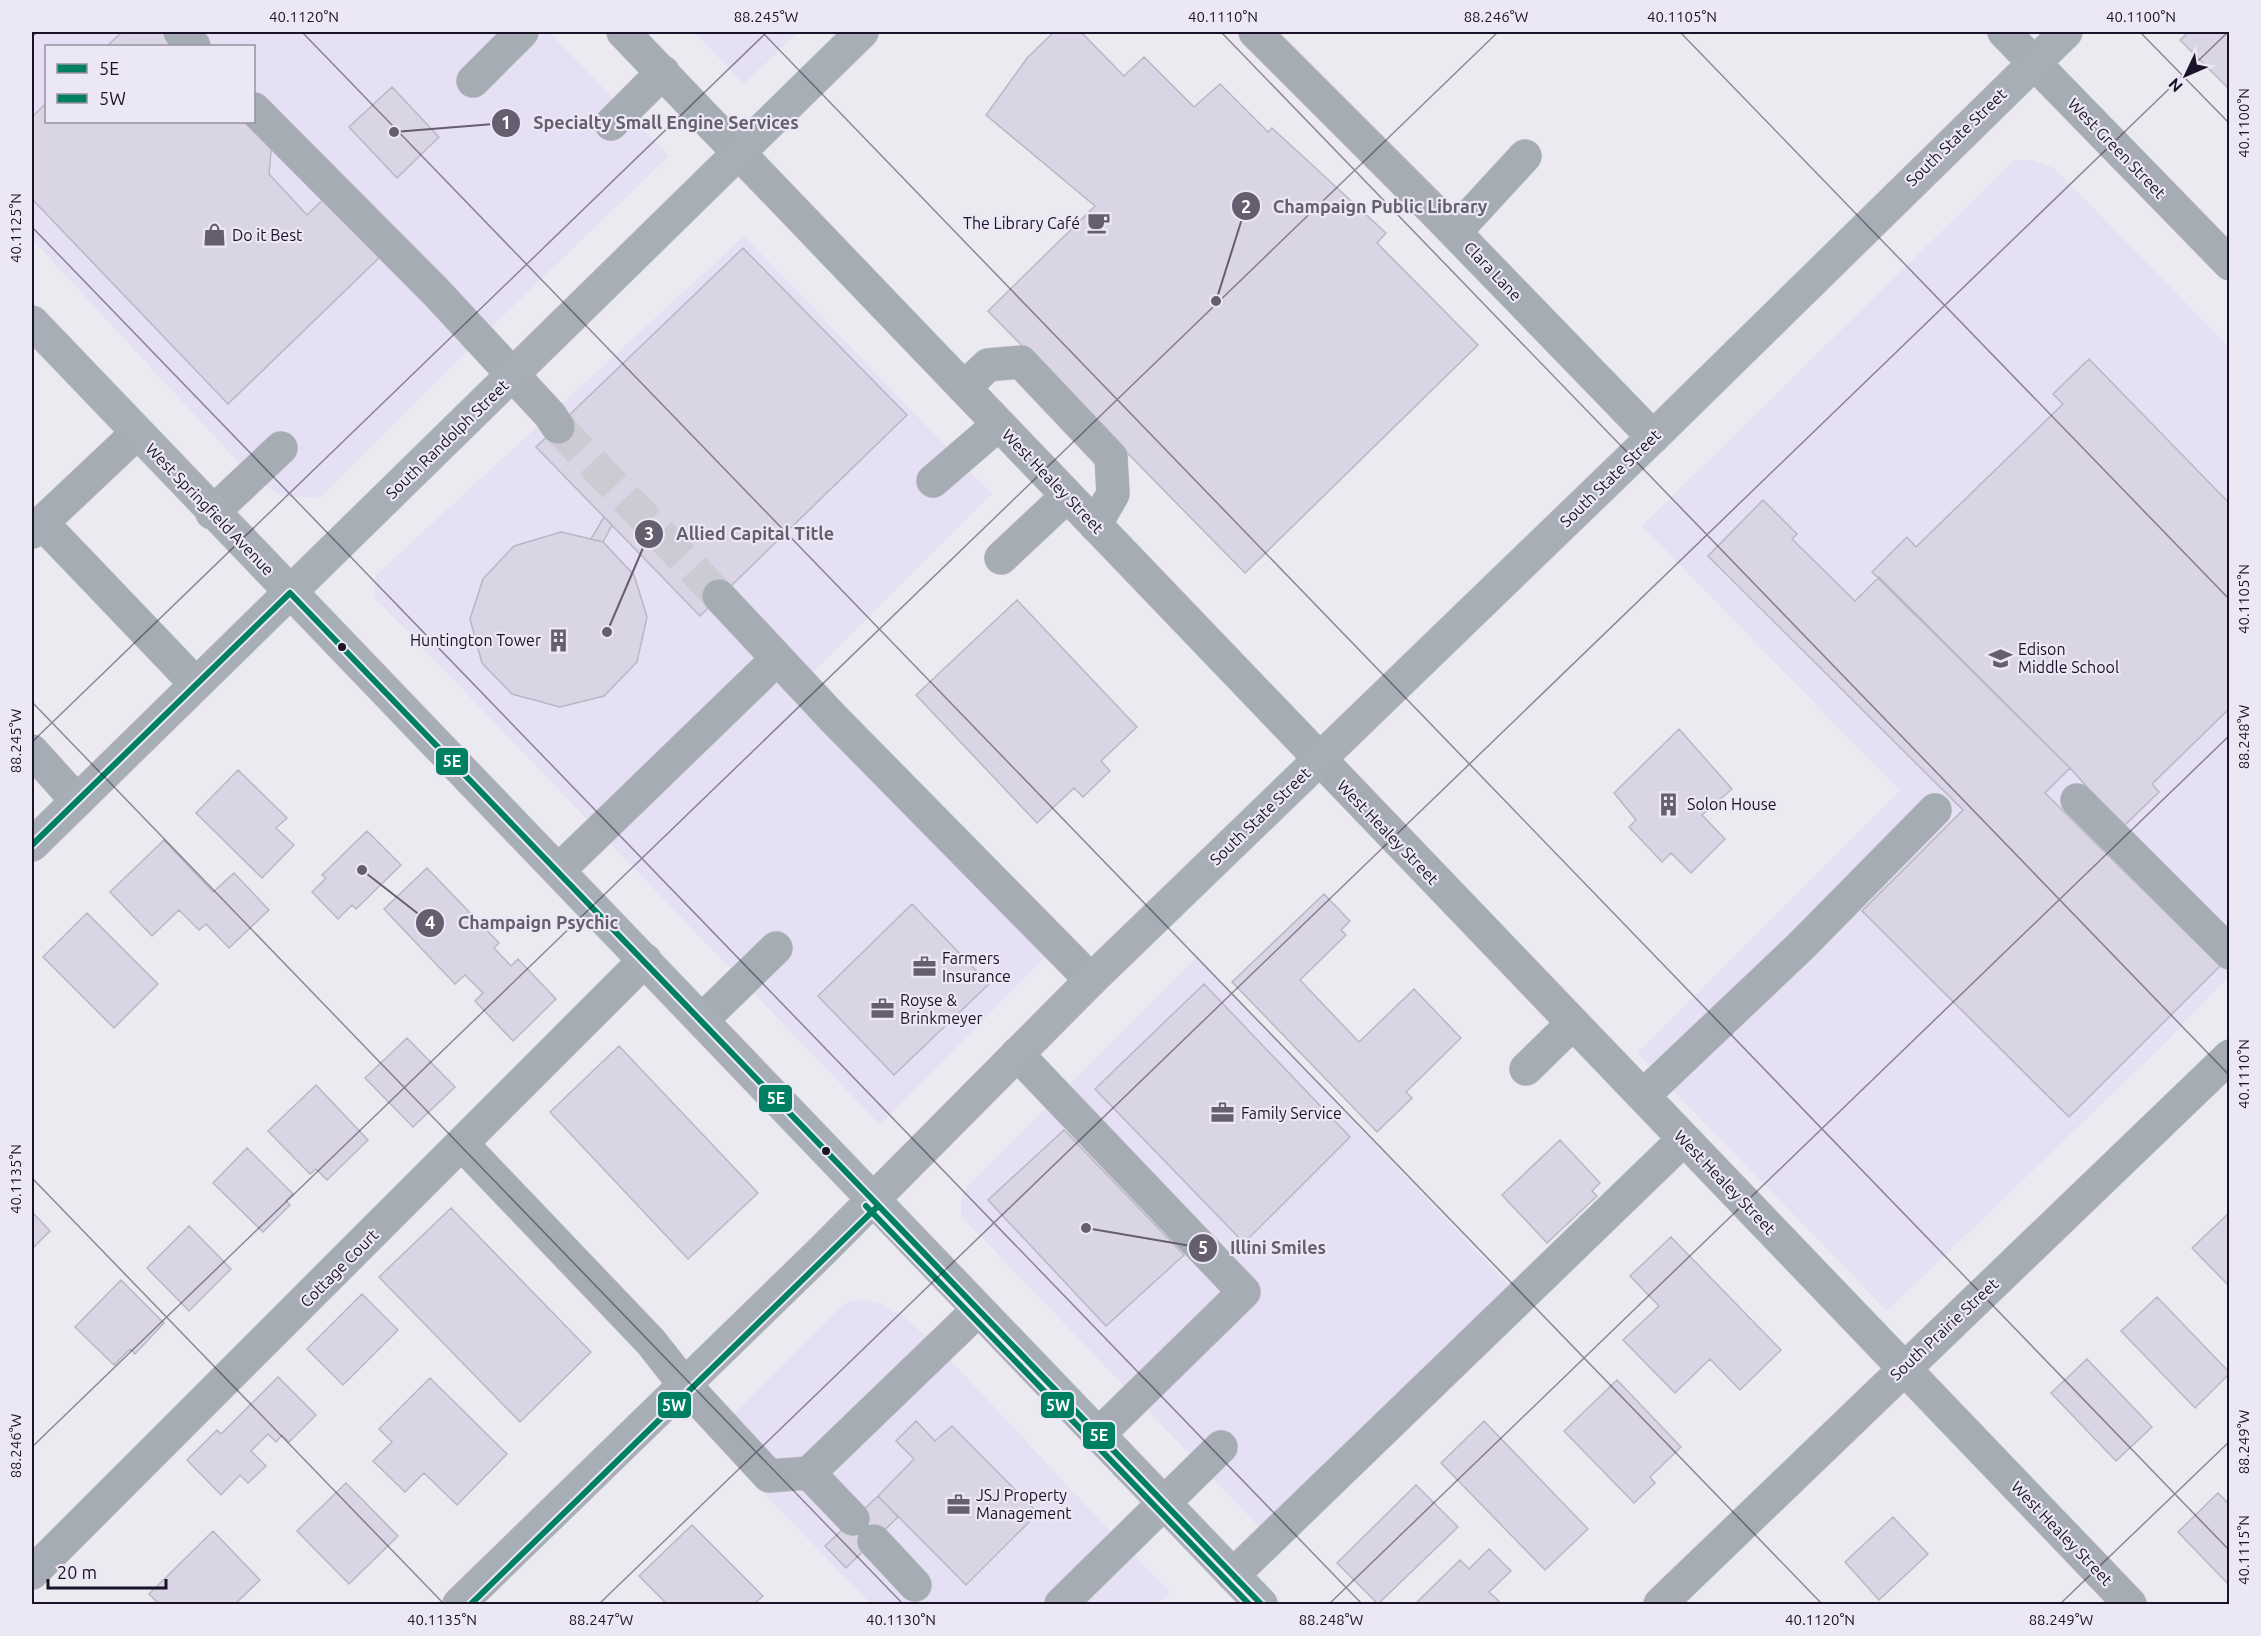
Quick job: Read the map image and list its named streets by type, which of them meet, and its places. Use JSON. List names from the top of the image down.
{
  "streets": {
    "main road": ["South State Street", "South Randolph Street", "West Springfield Avenue"],
    "street": [
      "West Green Street",
      "Clara Lane",
      "West Healey Street",
      "Cottage Court",
      "South Prairie Street"
    ]
  },
  "crossings": [
    ["South State Street", "West Green Street"],
    ["South State Street", "Clara Lane"],
    ["South State Street", "West Healey Street"],
    ["South State Street", "West Springfield Avenue"],
    ["South Randolph Street", "West Healey Street"],
    ["South Randolph Street", "West Springfield Avenue"],
    ["West Healey Street", "South Prairie Street"],
    ["West Springfield Avenue", "Cottage Court"]
  ],
  "places": {
    "other": [
      "Specialty Small Engine Services",
      "Champaign Public Library",
      "Allied Capital Title",
      "Champaign Psychic",
      "Illini Smiles"
    ],
    "cafe": ["The Library Café"],
    "shop": ["Do it Best"],
    "building": ["Huntington Tower", "Solon House"],
    "school or university": ["Edison Middle School"],
    "office": [
      "Farmers Insurance",
      "Royse & Brinkmeyer",
      "Family Service",
      "JSJ Property Management"
    ]
  },
  "lines": ["transit line 5E", "transit line 5W"],
  "legend": ["5E", "5W"],
  "scale_bar": "20 m",
  "north": "bottom left",
  "coordinates": [
    "40.1120°N",
    "88.245°W",
    "40.1110°N",
    "88.246°W",
    "40.1105°N",
    "40.1100°N",
    "40.1125°N",
    "88.248°W",
    "40.1135°N",
    "88.249°W",
    "40.1115°N",
    "88.247°W",
    "40.1130°N"
  ]
}
